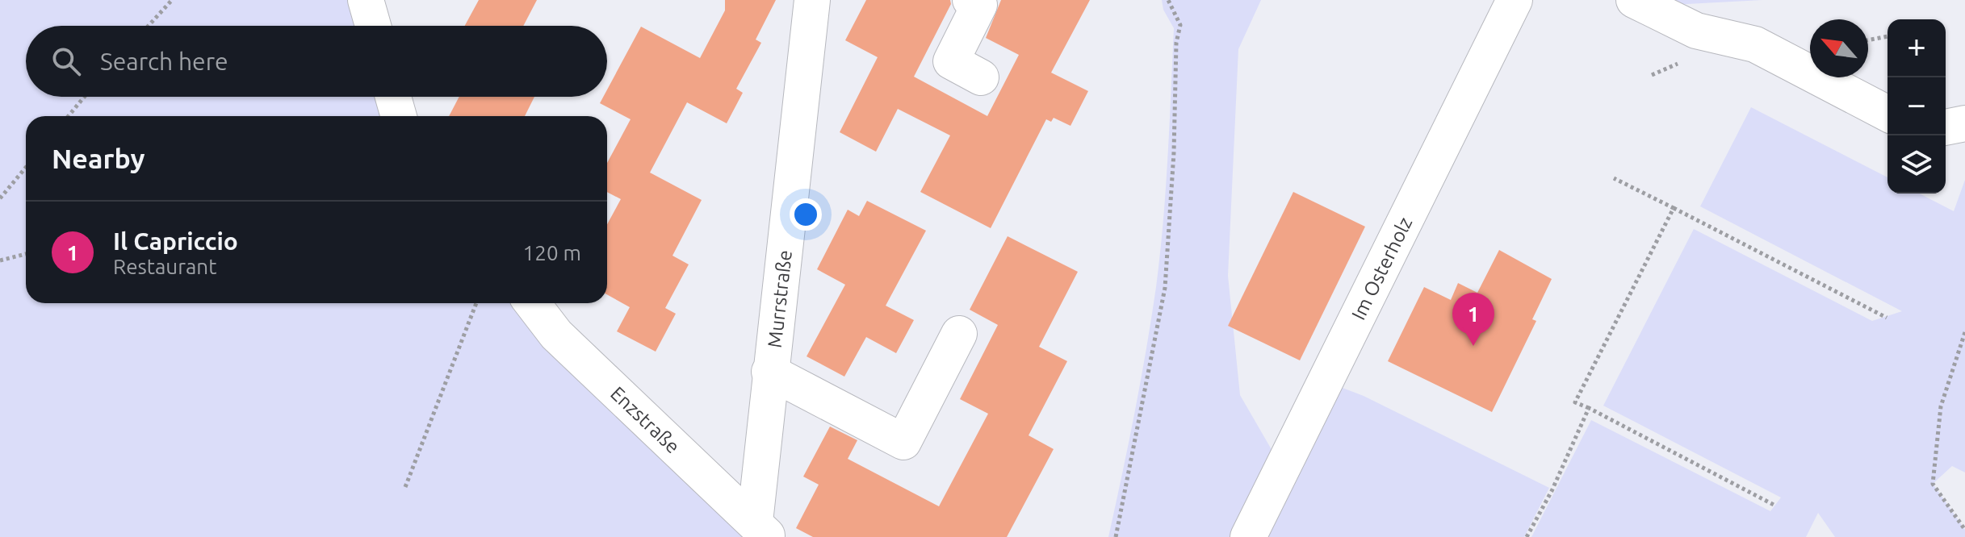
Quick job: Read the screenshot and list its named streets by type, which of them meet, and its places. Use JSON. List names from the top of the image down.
{
  "streets": {
    "street": ["Im Osterholz", "Murrstraße", "Enzstraße"]
  },
  "crossings": [
    ["Murrstraße", "Enzstraße"]
  ],
  "north": "top left",
  "page": {
    "map_buttons": ["+", "−"],
    "search": "Search here",
    "heading": "Nearby",
    "list": [
      {
        "mark": "1",
        "name": "Il Capriccio",
        "note": "Restaurant",
        "value": "120 m"
      }
    ],
    "pins": "1"
  }
}
